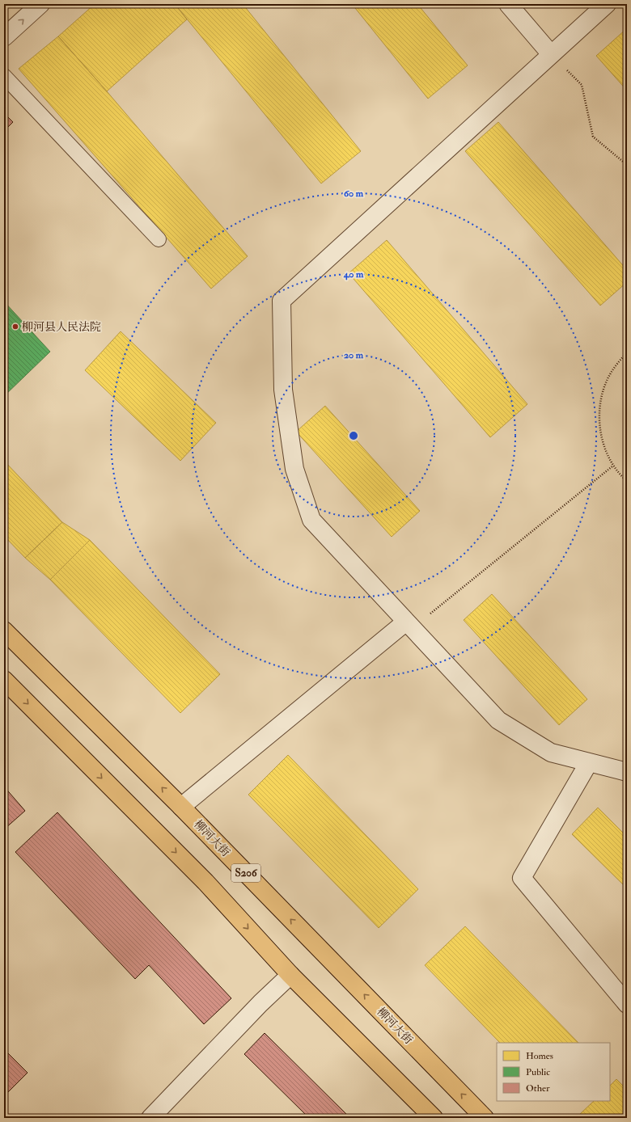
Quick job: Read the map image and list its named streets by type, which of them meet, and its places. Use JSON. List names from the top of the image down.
{
  "streets": {
    "main road": ["柳河大街", "S206"]
  },
  "places": ["柳河县人民法院"],
  "legend": ["Homes", "Public", "Other"],
  "rings": ["60 m", "40 m", "20 m"]
}
